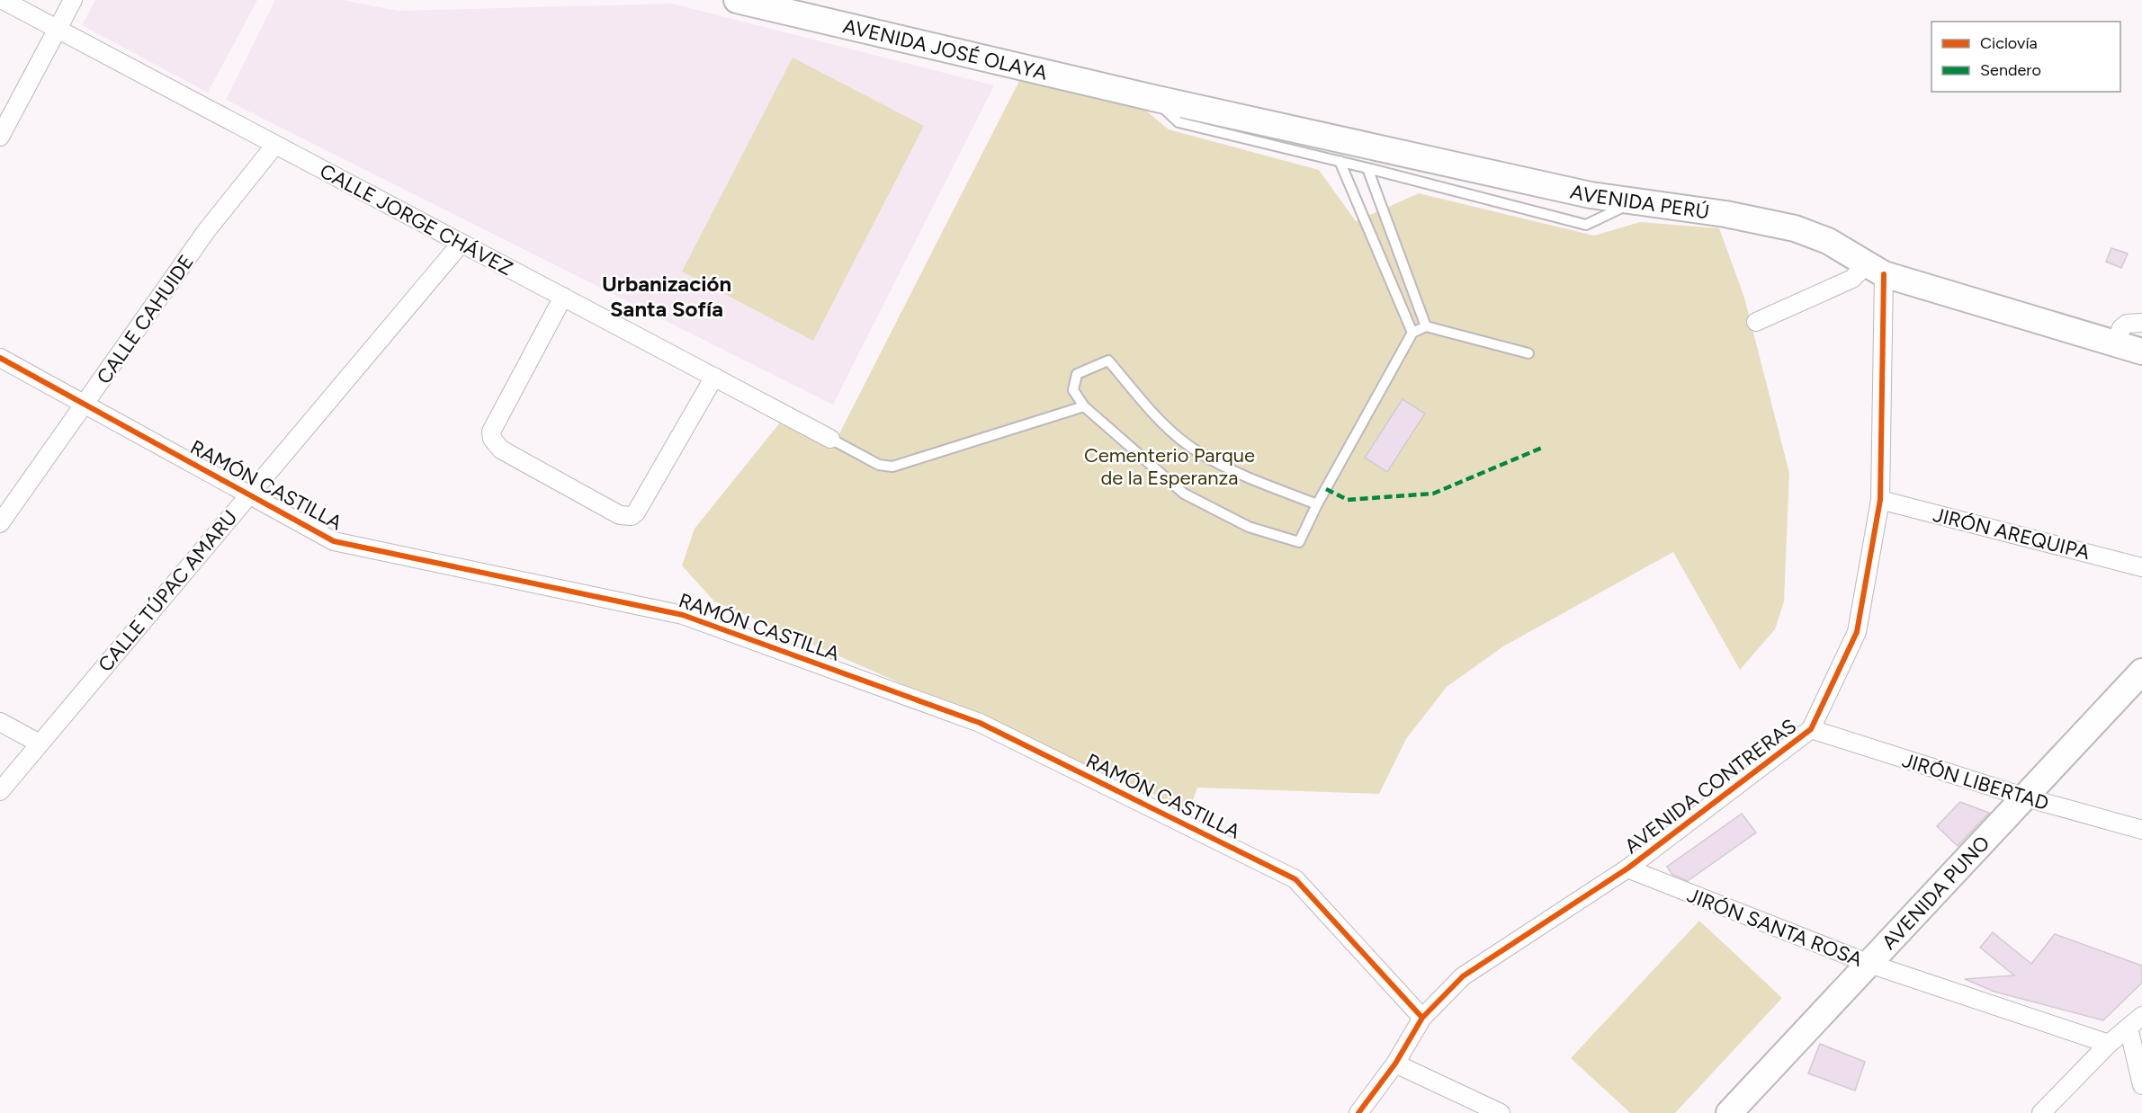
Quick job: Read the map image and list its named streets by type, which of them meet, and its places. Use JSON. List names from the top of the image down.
{
  "streets": {
    "main road": ["AVENIDA JOSÉ OLAYA", "AVENIDA PERÚ", "AVENIDA PUNO"],
    "street": [
      "CALLE JORGE CHÁVEZ",
      "CALLE CAHUIDE",
      "RAMÓN CASTILLA",
      "JIRÓN AREQUIPA",
      "CALLE TÚPAC AMARU",
      "JIRÓN LIBERTAD",
      "AVENIDA CONTRERAS",
      "JIRÓN SANTA ROSA"
    ]
  },
  "crossings": [
    ["AVENIDA JOSÉ OLAYA", "AVENIDA PERÚ"],
    ["AVENIDA PERÚ", "AVENIDA CONTRERAS"],
    ["CALLE JORGE CHÁVEZ", "CALLE CAHUIDE"],
    ["CALLE JORGE CHÁVEZ", "CALLE TÚPAC AMARU"],
    ["CALLE CAHUIDE", "RAMÓN CASTILLA"],
    ["RAMÓN CASTILLA", "CALLE TÚPAC AMARU"],
    ["RAMÓN CASTILLA", "AVENIDA CONTRERAS"],
    ["JIRÓN AREQUIPA", "AVENIDA CONTRERAS"],
    ["JIRÓN LIBERTAD", "AVENIDA CONTRERAS"],
    ["JIRÓN LIBERTAD", "AVENIDA PUNO"],
    ["AVENIDA CONTRERAS", "JIRÓN SANTA ROSA"],
    ["AVENIDA PUNO", "JIRÓN SANTA ROSA"]
  ],
  "districts": ["Urbanización Santa Sofía"],
  "parks": ["Cementerio Parque de la Esperanza"],
  "legend": ["Ciclovía", "Sendero"]
}
